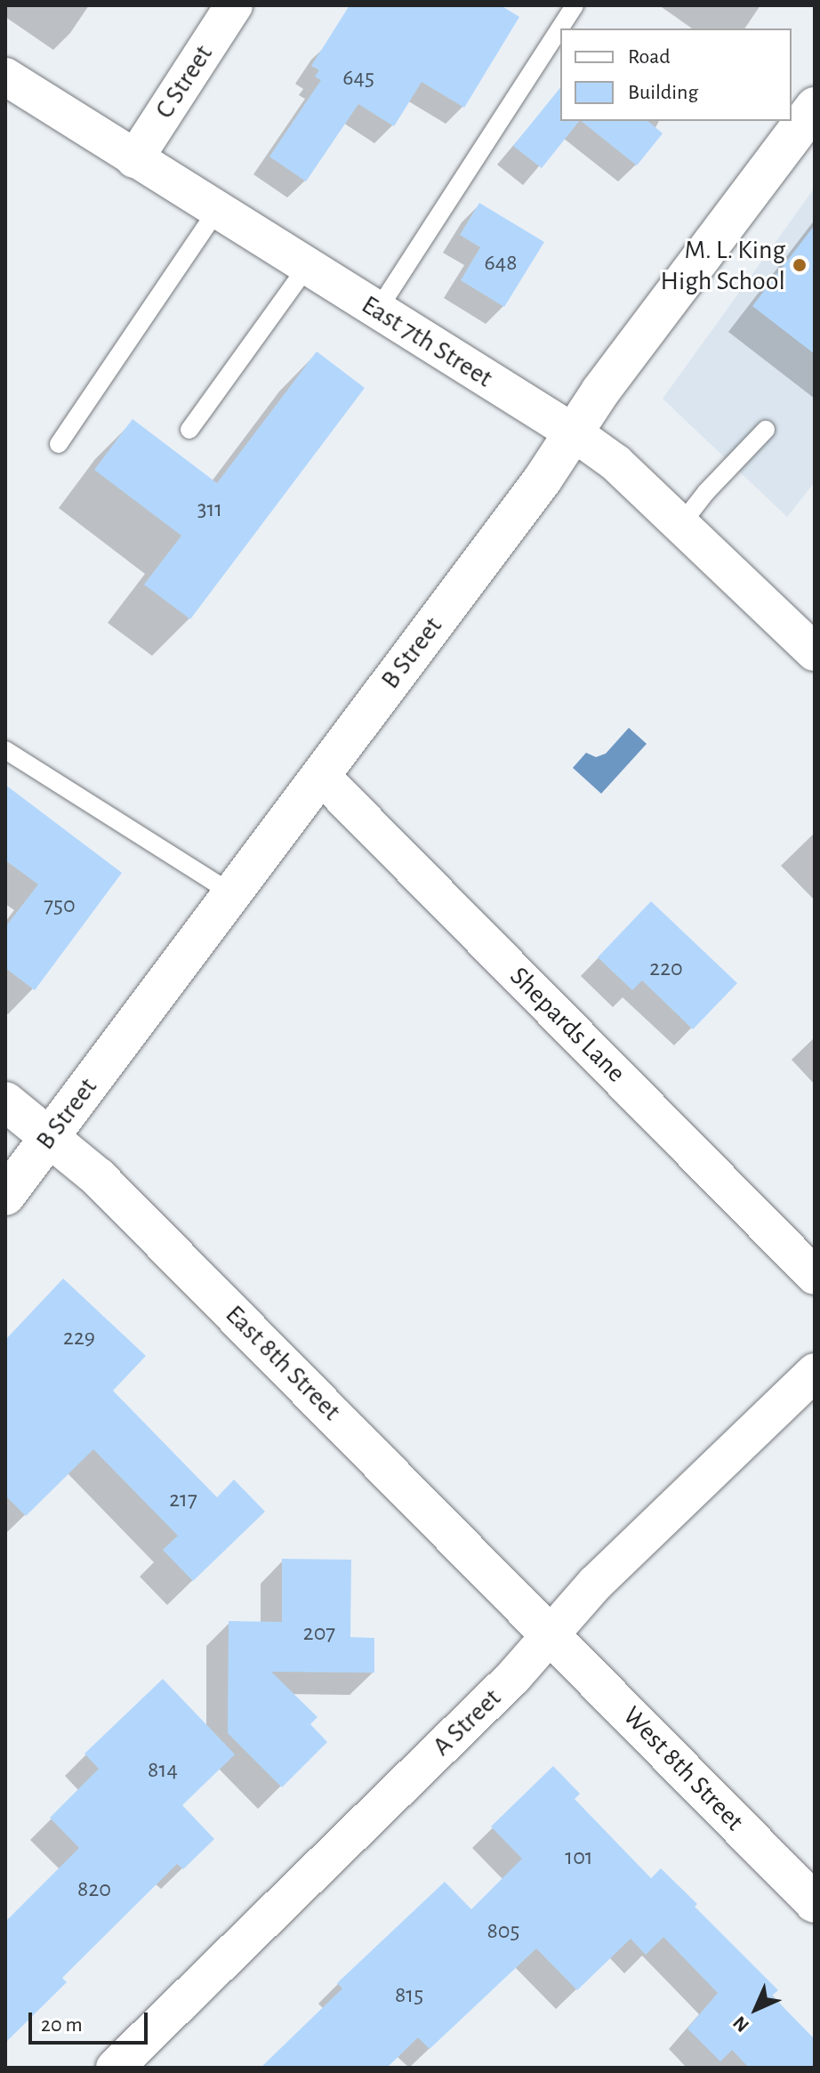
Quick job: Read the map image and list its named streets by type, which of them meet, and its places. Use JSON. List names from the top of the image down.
{
  "streets": {
    "street": [
      "C Street",
      "East 7th Street",
      "B Street",
      "Shepards Lane",
      "East 8th Street",
      "A Street",
      "West 8th Street"
    ]
  },
  "crossings": [
    ["C Street", "East 7th Street"],
    ["East 7th Street", "B Street"],
    ["B Street", "Shepards Lane"],
    ["B Street", "East 8th Street"],
    ["East 8th Street", "A Street"],
    ["East 8th Street", "West 8th Street"],
    ["A Street", "West 8th Street"]
  ],
  "places": ["M. L. King High School"],
  "house_numbers": [
    "645",
    "648",
    "311",
    "750",
    "220",
    "229",
    "217",
    "207",
    "814",
    "101",
    "820",
    "805",
    "815"
  ],
  "legend": ["Road", "Building"],
  "scale_bar": "20 m",
  "north": "bottom left"
}
